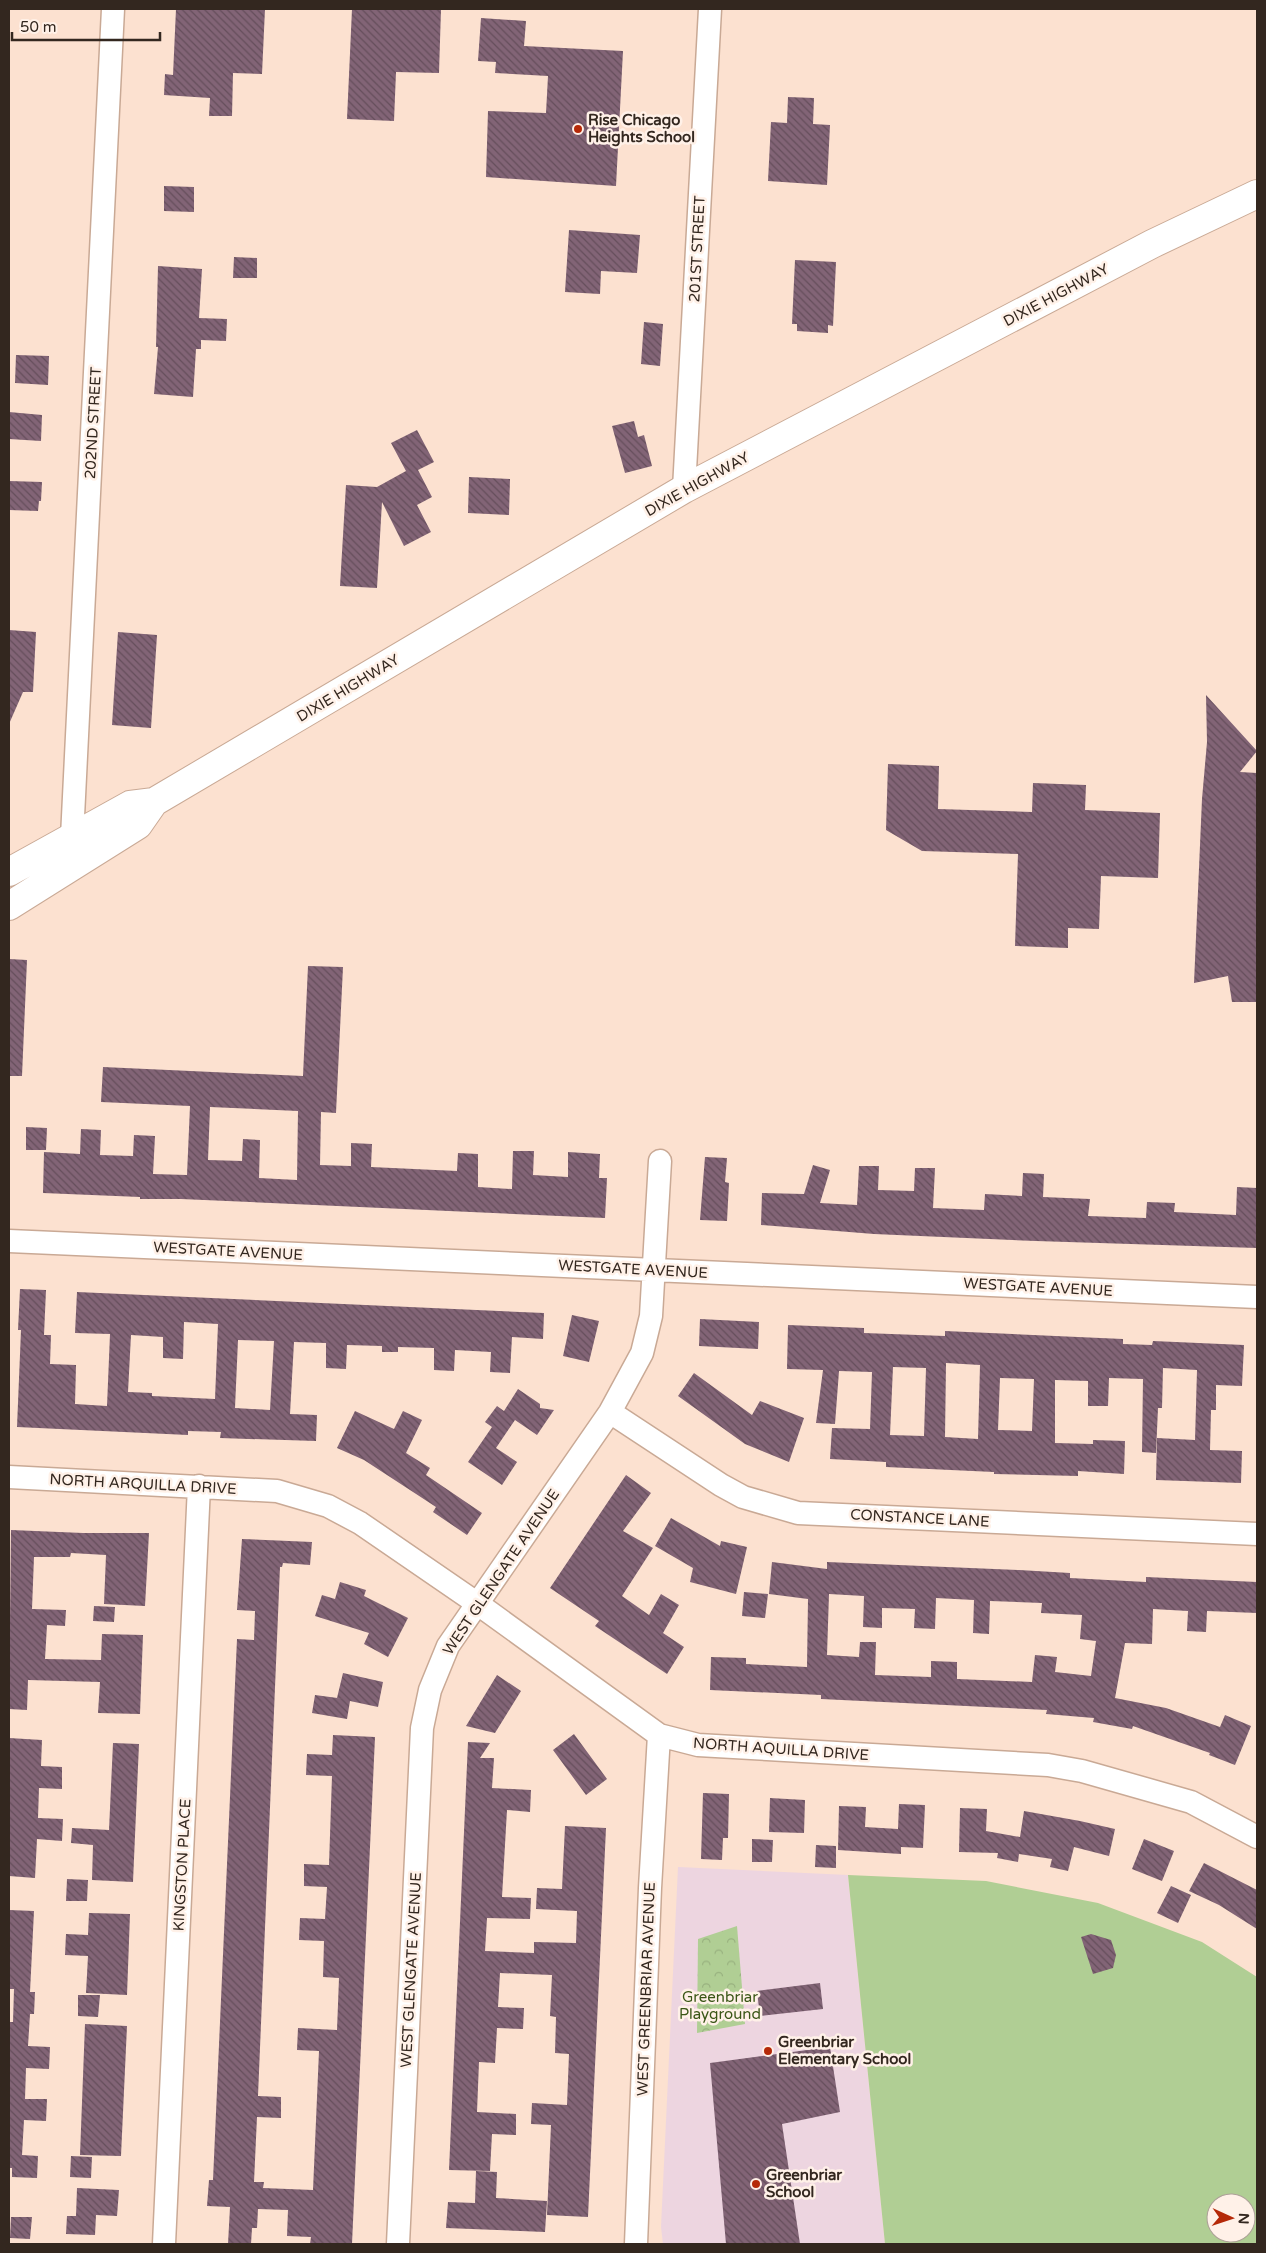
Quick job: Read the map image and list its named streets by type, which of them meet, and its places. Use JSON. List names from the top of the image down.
{
  "streets": {
    "main road": ["DIXIE HIGHWAY"],
    "street": [
      "201ST STREET",
      "202ND STREET",
      "WESTGATE AVENUE",
      "NORTH ARQUILLA DRIVE",
      "CONSTANCE LANE",
      "WEST GLENGATE AVENUE",
      "NORTH AQUILLA DRIVE",
      "KINGSTON PLACE",
      "WEST GREENBRIAR AVENUE"
    ]
  },
  "crossings": [
    ["201ST STREET", "DIXIE HIGHWAY"],
    ["DIXIE HIGHWAY", "202ND STREET"],
    ["WESTGATE AVENUE", "WEST GLENGATE AVENUE"],
    ["NORTH ARQUILLA DRIVE", "NORTH AQUILLA DRIVE"],
    ["NORTH ARQUILLA DRIVE", "KINGSTON PLACE"],
    ["CONSTANCE LANE", "WEST GLENGATE AVENUE"],
    ["WEST GLENGATE AVENUE", "NORTH AQUILLA DRIVE"],
    ["NORTH AQUILLA DRIVE", "WEST GREENBRIAR AVENUE"]
  ],
  "parks": ["Greenbriar Playground"],
  "places": ["Rise Chicago Heights School", "Greenbriar Elementary School", "Greenbriar School"],
  "scale_bar": "50 m",
  "north": "right"
}
